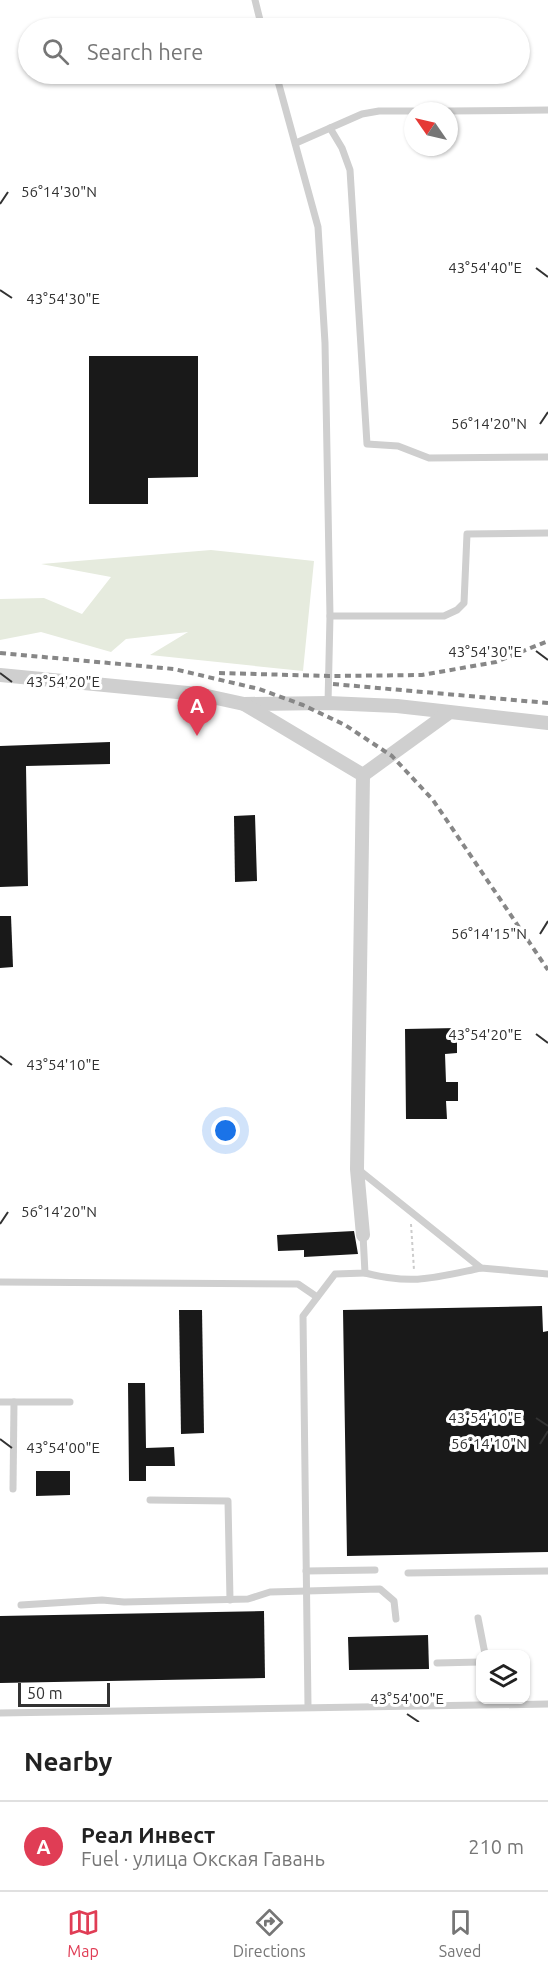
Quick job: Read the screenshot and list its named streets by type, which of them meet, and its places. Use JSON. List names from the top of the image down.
{
  "scale_bar": "50 m",
  "north": "top left",
  "page": {
    "search": "Search here",
    "pins": "A",
    "scale": "50 m",
    "heading": "Nearby",
    "list": [
      {
        "mark": "A",
        "name": "Реал Инвест",
        "note": "Fuel · улица Окская Гавань",
        "value": "210 m"
      }
    ],
    "nav": ["Map", "Directions", "Saved"]
  },
  "coordinates": [
    "56°14'30\"N",
    "43°54'40\"E",
    "43°54'30\"E",
    "56°14'20\"N",
    "43°54'20\"E",
    "56°14'15\"N",
    "43°54'10\"E",
    "56°14'10\"N",
    "43°54'00\"E"
  ]
}
